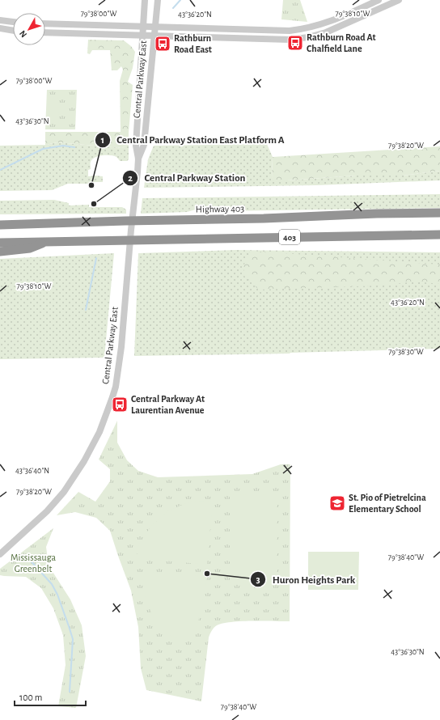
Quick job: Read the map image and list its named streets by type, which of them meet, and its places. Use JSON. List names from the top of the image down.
{
  "streets": {
    "highway": ["Highway 403", "403"],
    "street": ["Central Parkway East"]
  },
  "parks": ["Mississauga Greenbelt"],
  "places": {
    "bus stop": ["Rathburn Road At Chalfield Lane", "Rathburn Road East", "Central Parkway At Laurentian Avenue"],
    "other": ["Central Parkway Station East Platform A", "Central Parkway Station", "Huron Heights Park"],
    "school or university": ["St. Pio of Pietrelcina Elementary School"]
  },
  "scale_bar": "100 m",
  "north": "bottom left",
  "coordinates": [
    "79°38'00\"W",
    "79°38'10\"W",
    "43°36'20\"N",
    "43°36'30\"N",
    "79°38'20\"W",
    "79°38'30\"W",
    "43°36'40\"N",
    "79°38'40\"W"
  ]
}
